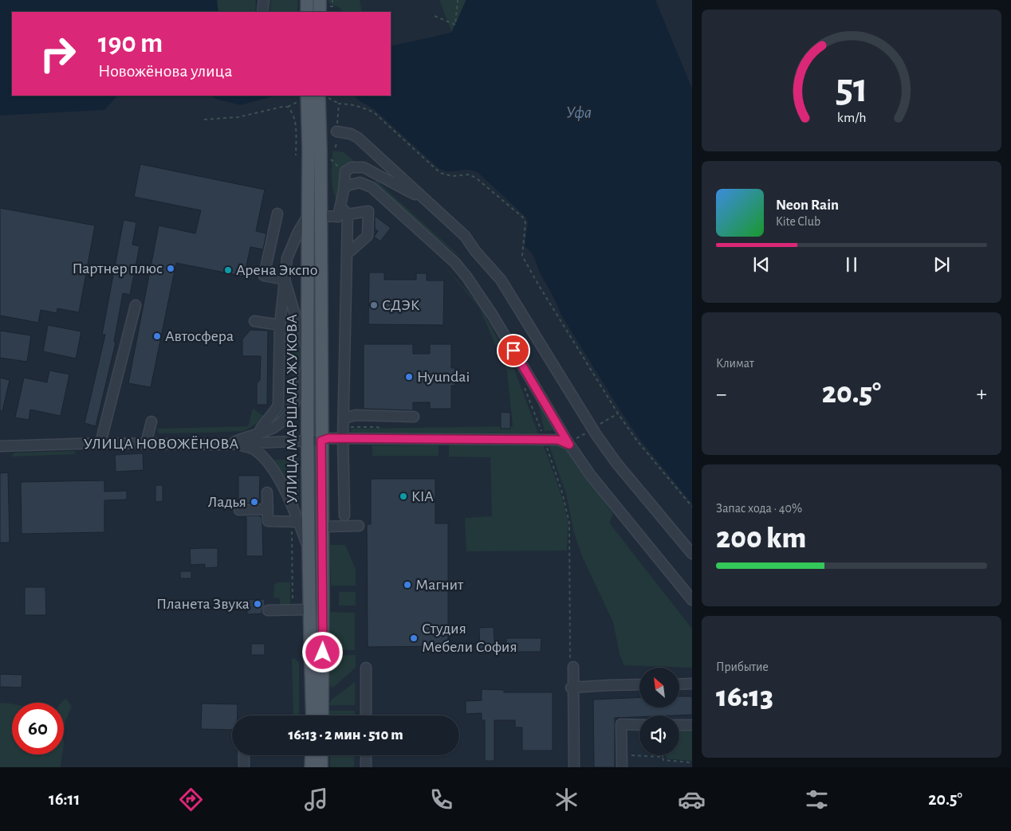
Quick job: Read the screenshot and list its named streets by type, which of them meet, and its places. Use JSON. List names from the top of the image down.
{
  "streets": {
    "main road": ["УЛИЦА МАРШАЛА ЖУКОВА"],
    "street": ["УЛИЦА НОВОЖЁНОВА"]
  },
  "crossings": [
    ["УЛИЦА МАРШАЛА ЖУКОВА", "УЛИЦА НОВОЖЁНОВА"]
  ],
  "water": ["Уфа"],
  "places": [
    "Партнер плюс",
    "Арена Экспо",
    "СДЭК",
    "Автосфера",
    "Hyundai",
    "KIA",
    "Ладья",
    "Магнит",
    "Планета Звука",
    "Студия Мебели София"
  ],
  "north": "top left",
  "page": {
    "turn": ["190 m", "Новожёнова улица"],
    "song": ["Neon Rain", "Kite Club"],
    "tile": [
      "Климат",
      ["Запас хода · 40%", "200 km"],
      ["Прибытие", "16:13"]
    ],
    "heat": ["−", "20.5°", "+"],
    "limit": "60",
    "trip": "16:13 · 2 мин · 510 m",
    "tabs": ["16:11", "20.5°"],
    "gauge": ["51", "km/h"]
  }
}
